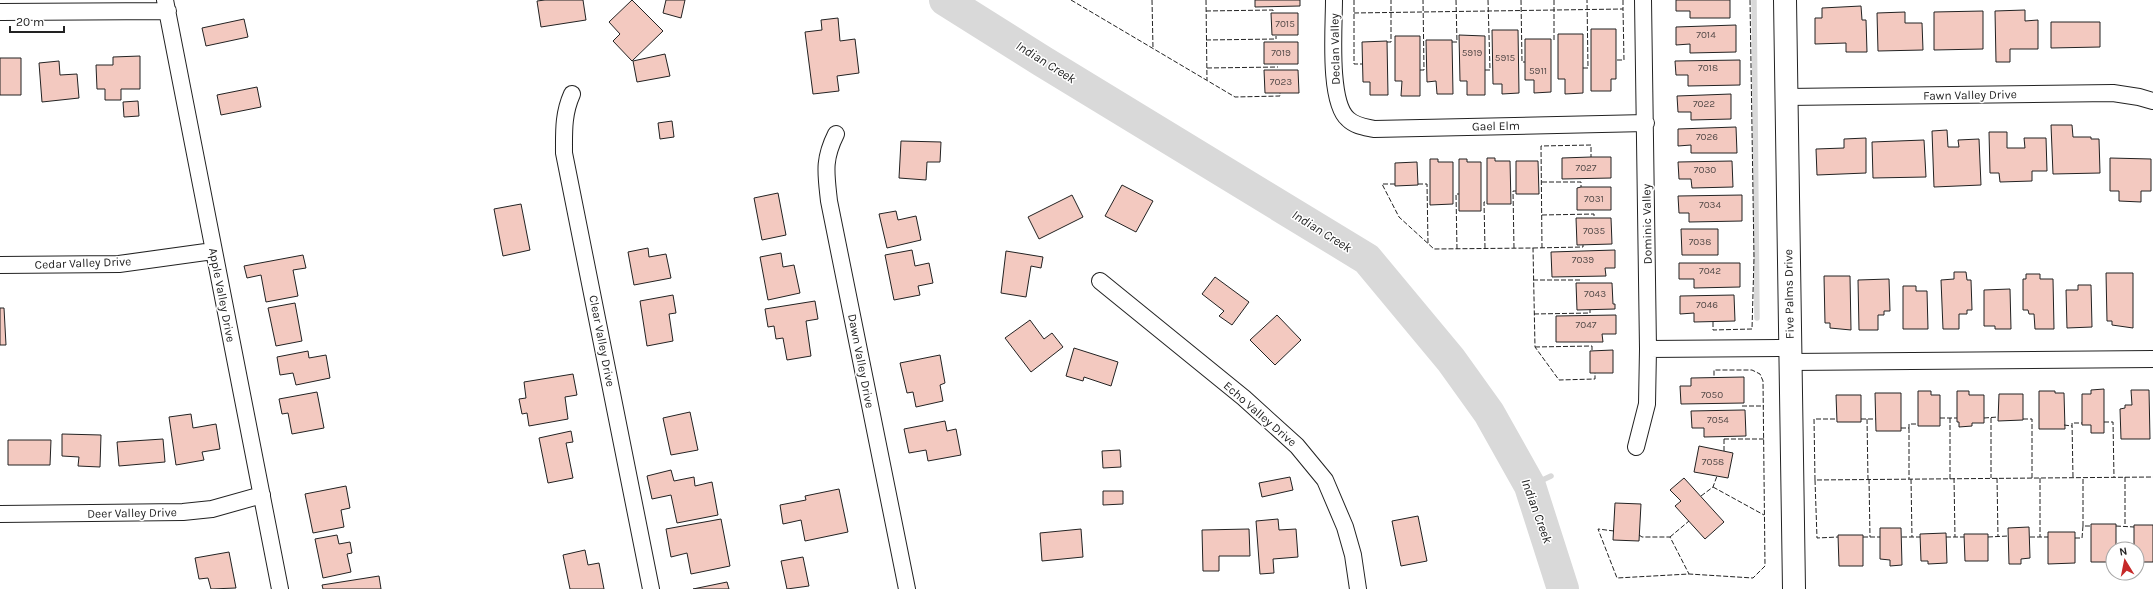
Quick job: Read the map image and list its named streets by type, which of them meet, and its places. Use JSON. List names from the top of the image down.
{
  "streets": {
    "street": [
      "Declan Valley",
      "Fawn Valley Drive",
      "Gael Elm",
      "Dominic Valley",
      "Cedar Valley Drive",
      "Five Palms Drive",
      "Apple Valley Drive",
      "Clear Valley Drive",
      "Dawn Valley Drive",
      "Echo Valley Drive",
      "Deer Valley Drive"
    ]
  },
  "crossings": [
    ["Declan Valley", "Gael Elm"],
    ["Fawn Valley Drive", "Five Palms Drive"],
    ["Gael Elm", "Dominic Valley"],
    ["Cedar Valley Drive", "Apple Valley Drive"],
    ["Apple Valley Drive", "Deer Valley Drive"]
  ],
  "water": ["Indian Creek"],
  "house_numbers": [
    "7015",
    "7014",
    "7019",
    "5919",
    "5915",
    "7018",
    "5911",
    "7023",
    "7022",
    "7026",
    "7027",
    "7030",
    "7031",
    "7034",
    "7035",
    "7038",
    "7039",
    "7042",
    "7043",
    "7046",
    "7047",
    "7050",
    "7054",
    "7058"
  ],
  "scale_bar": "20 m",
  "north": "top"
}
